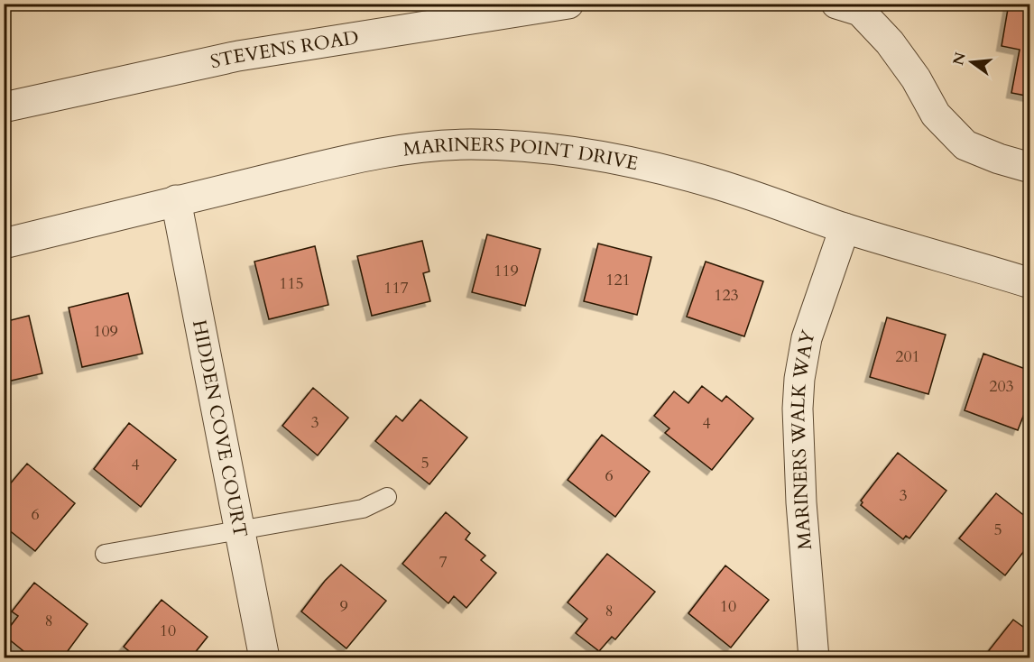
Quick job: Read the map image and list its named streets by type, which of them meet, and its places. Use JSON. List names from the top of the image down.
{
  "streets": {
    "street": [
      "STEVENS ROAD",
      "MARINERS POINT DRIVE",
      "HIDDEN COVE COURT",
      "MARINERS WALK WAY"
    ]
  },
  "crossings": [
    ["MARINERS POINT DRIVE", "HIDDEN COVE COURT"],
    ["MARINERS POINT DRIVE", "MARINERS WALK WAY"]
  ],
  "house_numbers": [
    "119",
    "121",
    "115",
    "117",
    "123",
    "109",
    "201",
    "203",
    "3",
    "4",
    "5",
    "4",
    "6",
    "3",
    "6",
    "5",
    "7",
    "9",
    "10",
    "8",
    "8",
    "10"
  ],
  "north": "left"
}
